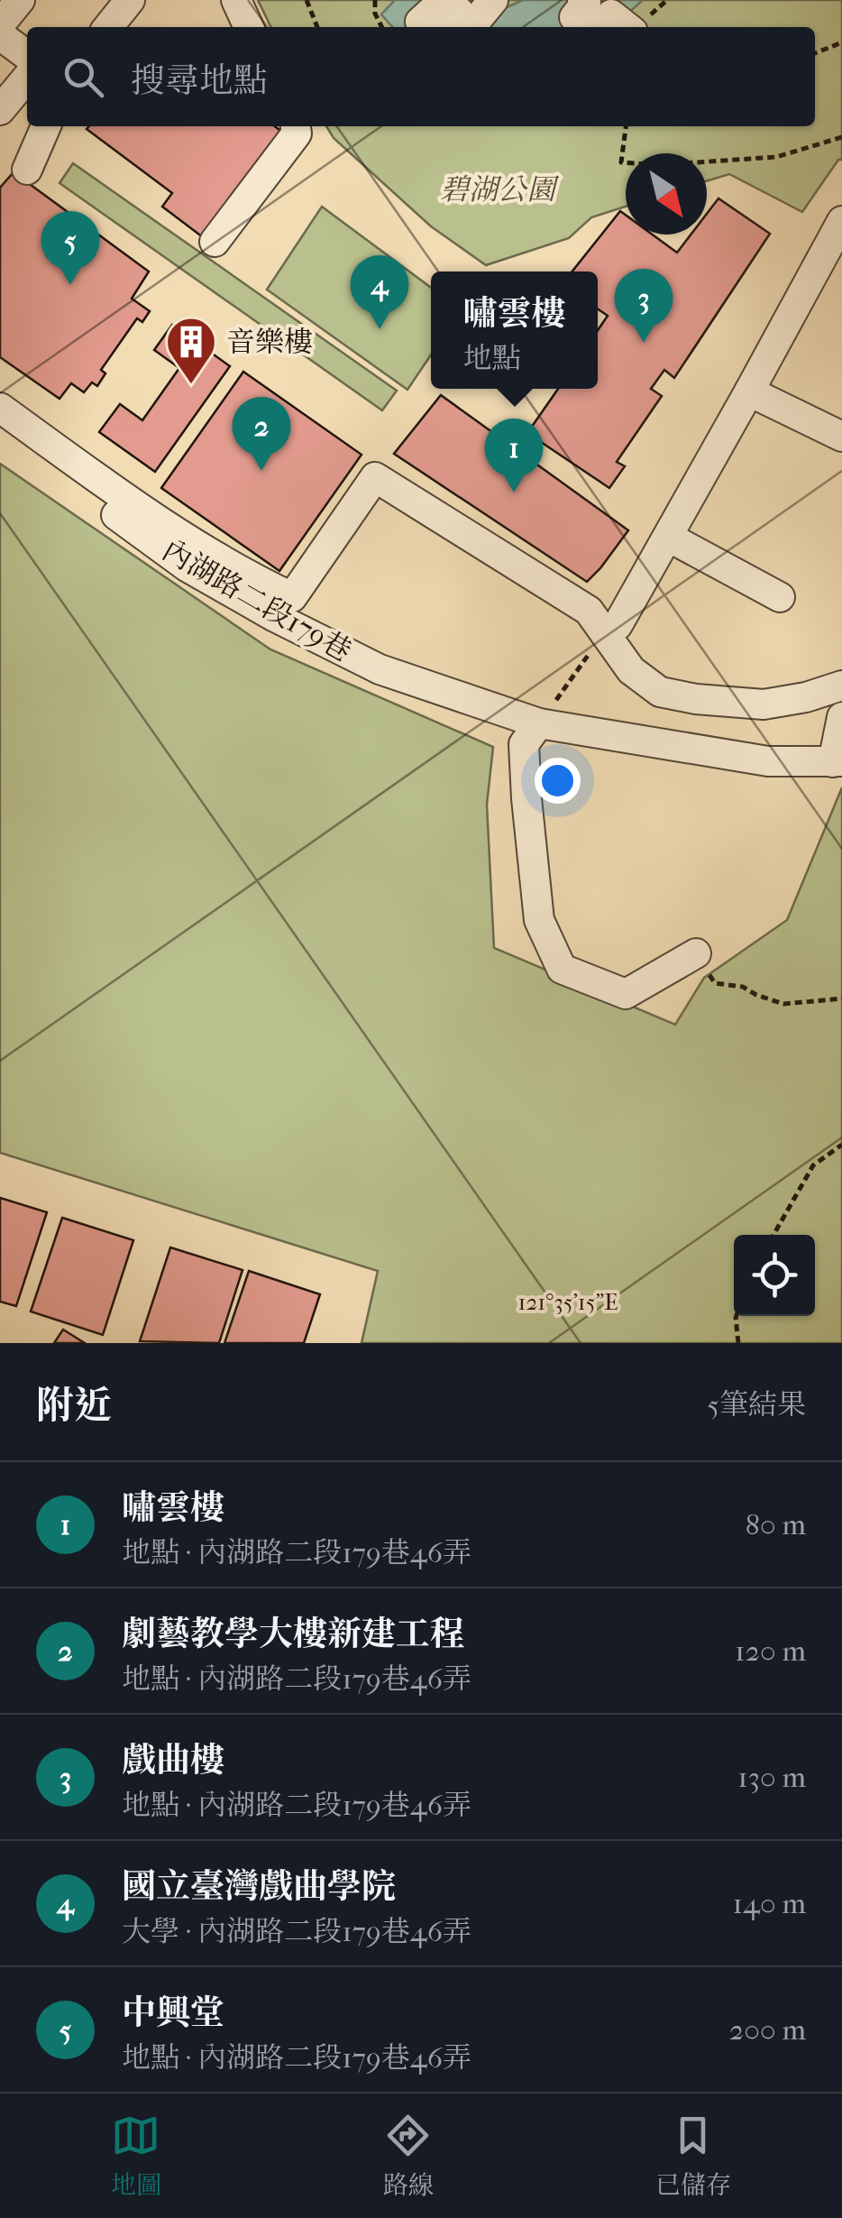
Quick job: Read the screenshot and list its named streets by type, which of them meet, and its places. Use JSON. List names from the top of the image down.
{
  "streets": {
    "street": ["內湖路二段179巷"]
  },
  "parks": ["碧湖公園"],
  "places": {
    "building": ["音樂樓"]
  },
  "north": "bottom right",
  "page": {
    "search": "搜尋地點",
    "pins": [
      "5",
      "4",
      "3",
      "2",
      "1"
    ],
    "popup": ["嘯雲樓", "地點"],
    "heading": ["附近", "5筆結果"],
    "list": [
      {
        "mark": "1",
        "name": "嘯雲樓",
        "note": "地點 · 內湖路二段179巷46弄",
        "value": "80 m"
      },
      {
        "mark": "2",
        "name": "劇藝教學大樓新建工程",
        "note": "地點 · 內湖路二段179巷46弄",
        "value": "120 m"
      },
      {
        "mark": "3",
        "name": "戲曲樓",
        "note": "地點 · 內湖路二段179巷46弄",
        "value": "130 m"
      },
      {
        "mark": "4",
        "name": "國立臺灣戲曲學院",
        "note": "大學 · 內湖路二段179巷46弄",
        "value": "140 m"
      },
      {
        "mark": "5",
        "name": "中興堂",
        "note": "地點 · 內湖路二段179巷46弄",
        "value": "200 m"
      }
    ],
    "nav": ["地圖", "路線", "已儲存"]
  },
  "coordinates": ["121°35'15\"E"]
}
